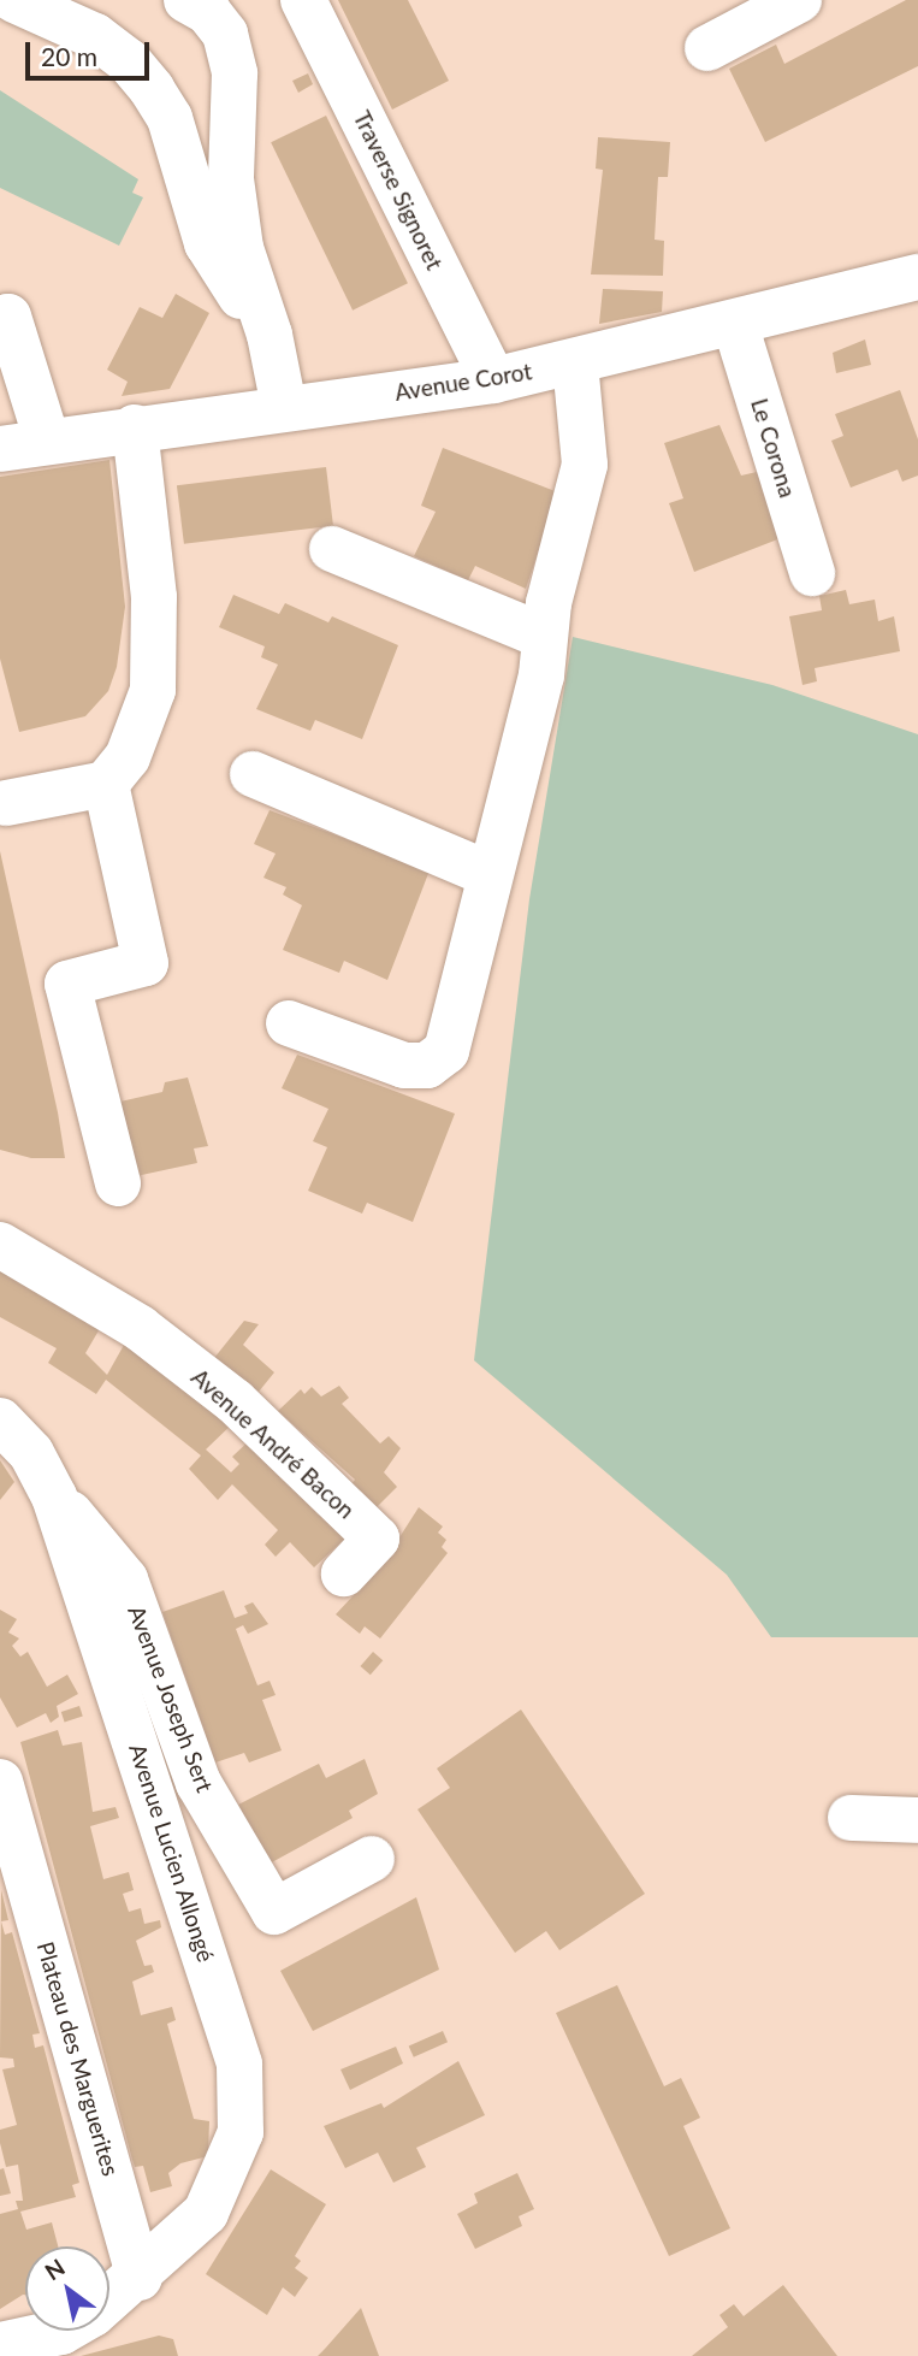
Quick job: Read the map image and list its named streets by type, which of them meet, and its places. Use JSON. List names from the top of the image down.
{
  "streets": {
    "street": [
      "Traverse Signoret",
      "Avenue Corot",
      "Le Corona",
      "Avenue André Bacon",
      "Avenue Joseph Sert",
      "Avenue Lucien Allongé",
      "Plateau des Marguerites"
    ]
  },
  "crossings": [
    ["Traverse Signoret", "Avenue Corot"],
    ["Avenue Corot", "Le Corona"],
    ["Avenue Joseph Sert", "Avenue Lucien Allongé"],
    ["Avenue Lucien Allongé", "Plateau des Marguerites"]
  ],
  "scale_bar": "20 m",
  "north": "top left"
}
